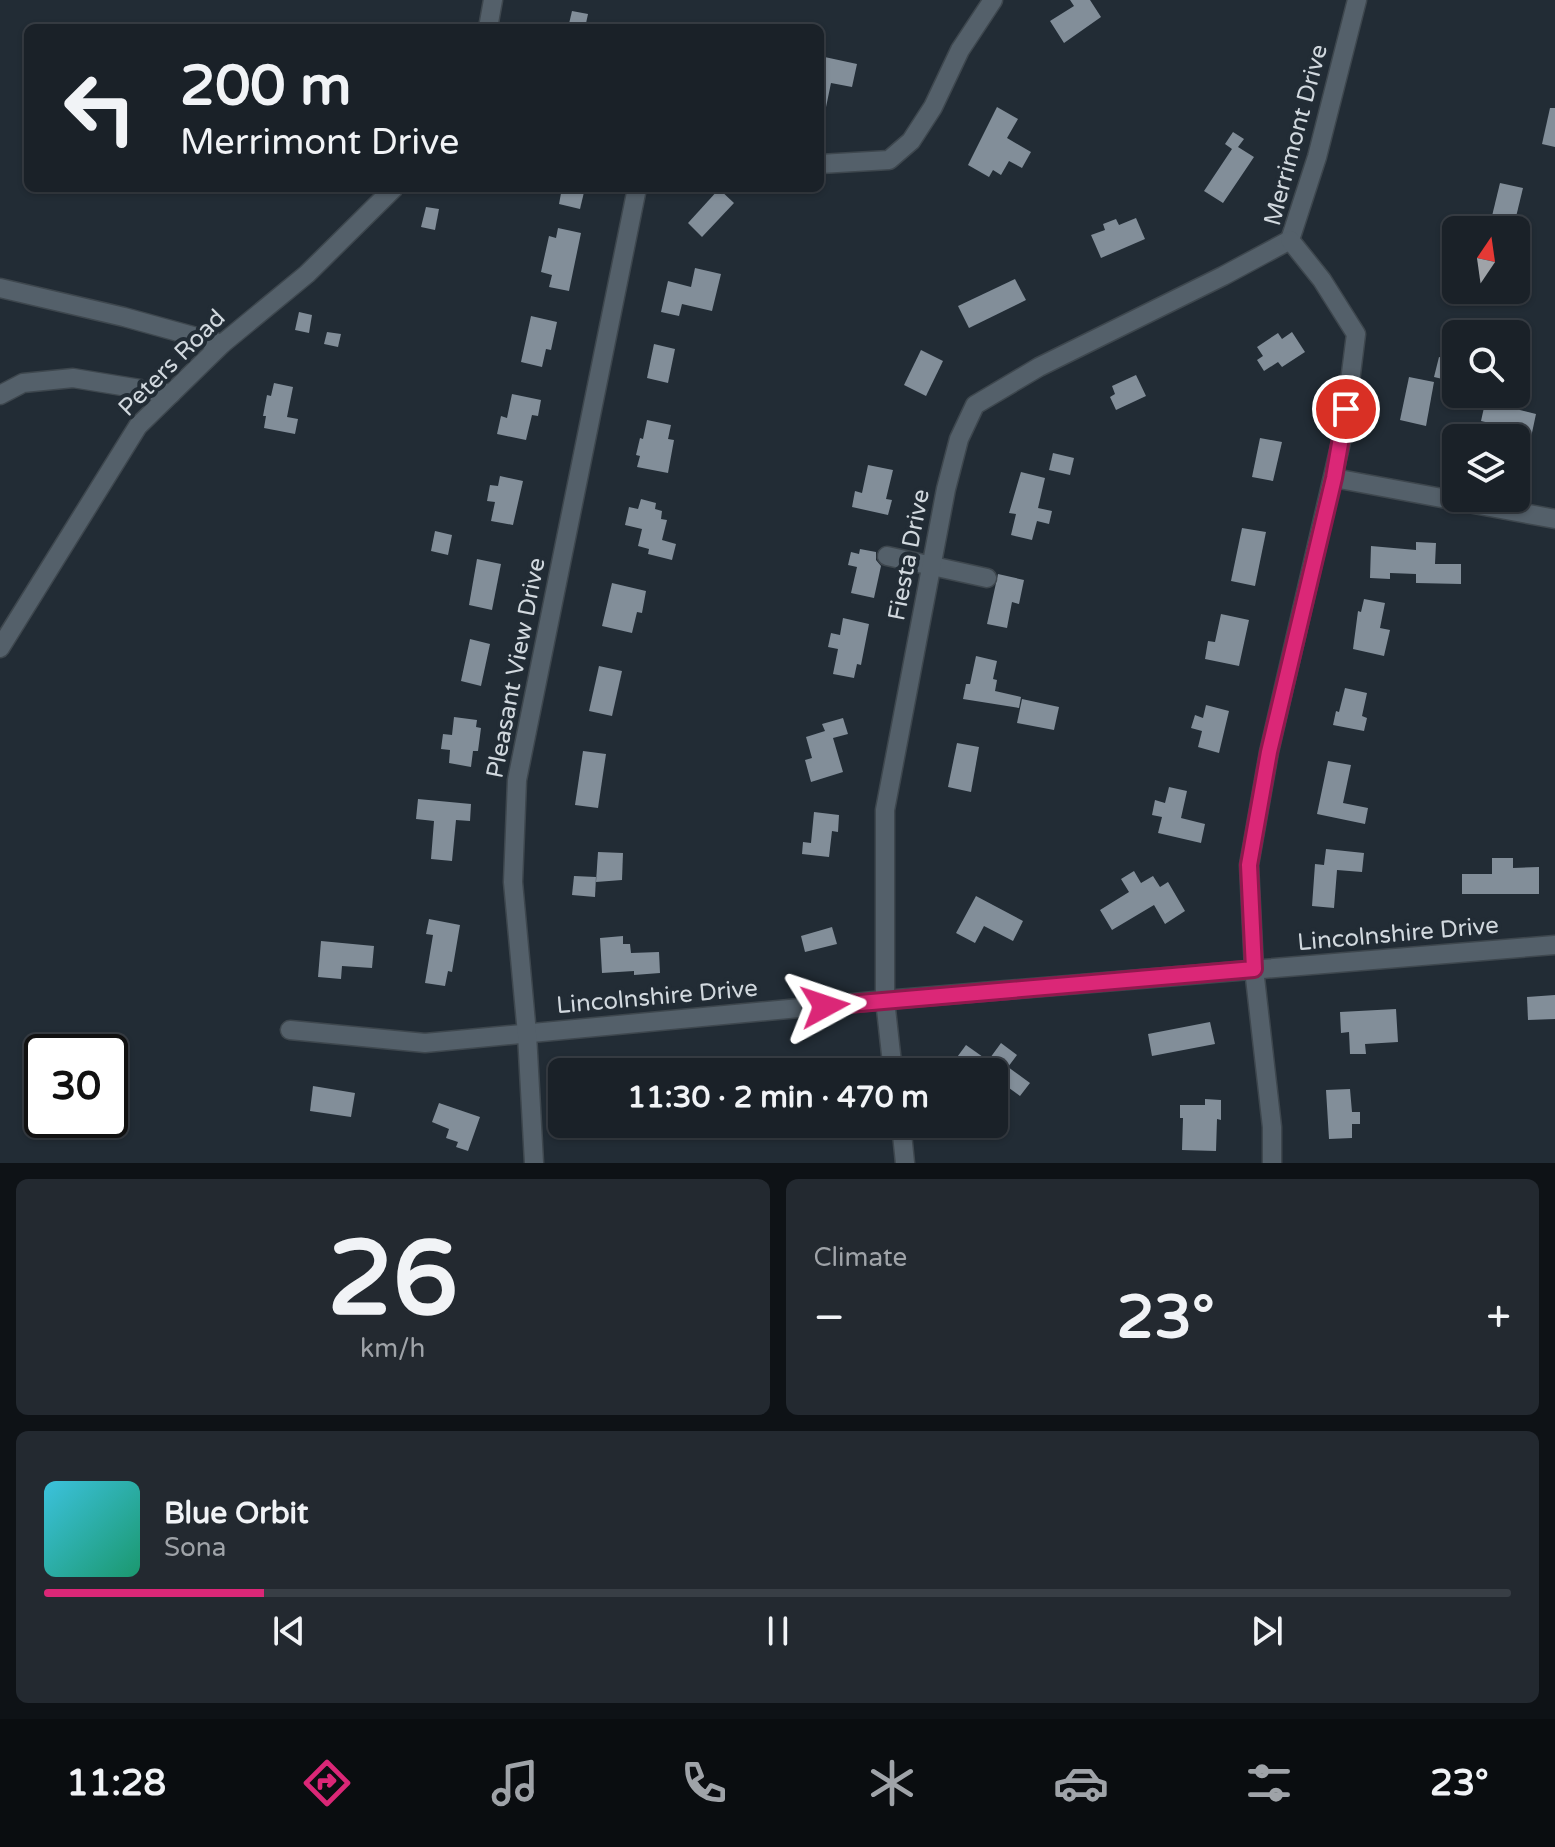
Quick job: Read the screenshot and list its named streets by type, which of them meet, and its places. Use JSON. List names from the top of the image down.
{
  "streets": {
    "street": [
      "Merrimont Drive",
      "Peters Road",
      "Fiesta Drive",
      "Pleasant View Drive",
      "Lincolnshire Drive"
    ]
  },
  "crossings": [
    ["Merrimont Drive", "Fiesta Drive"],
    ["Merrimont Drive", "Lincolnshire Drive"],
    ["Fiesta Drive", "Lincolnshire Drive"],
    ["Pleasant View Drive", "Lincolnshire Drive"]
  ],
  "north": "top",
  "page": {
    "turn": ["200 m", "Merrimont Drive"],
    "limit": "30",
    "trip": "11:30 · 2 min · 470 m",
    "tile": [
      ["26", "km/h"],
      "Climate"
    ],
    "heat": ["−", "23°", "+"],
    "song": ["Blue Orbit", "Sona"],
    "tabs": ["11:28", "23°"]
  }
}
